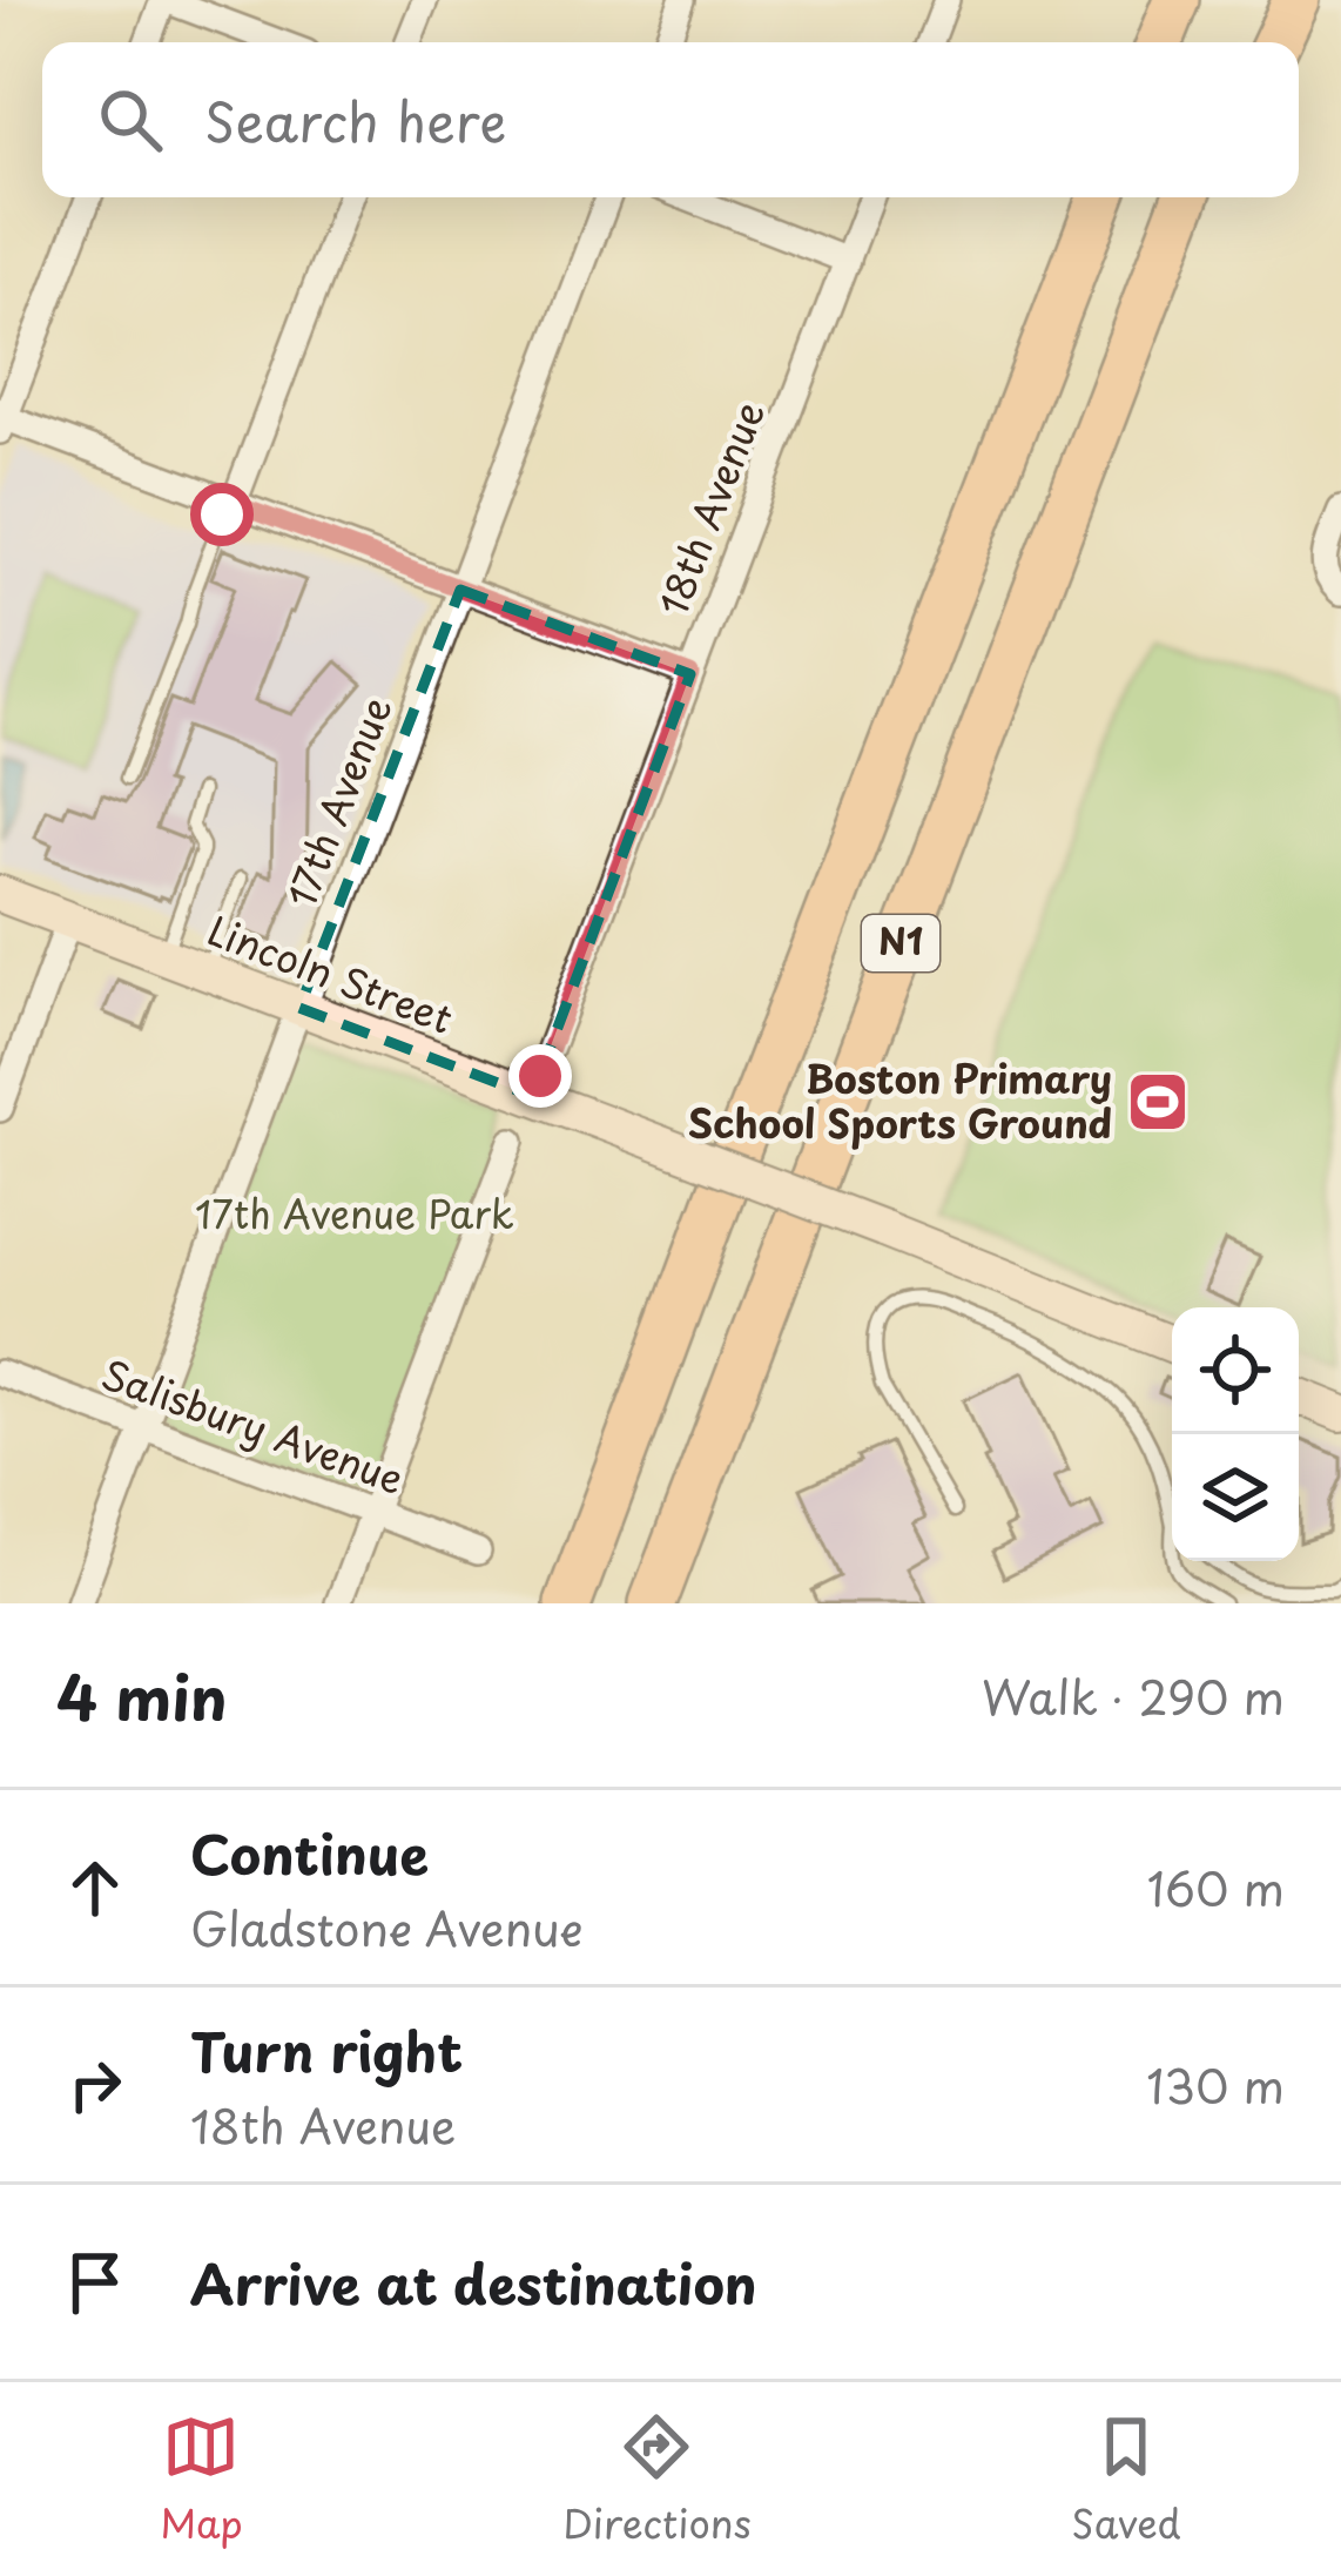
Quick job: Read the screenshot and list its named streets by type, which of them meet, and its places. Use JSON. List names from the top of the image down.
{
  "streets": {
    "highway": ["N1"],
    "street": [
      "18th Avenue",
      "17th Avenue",
      "Lincoln Street",
      "Salisbury Avenue"
    ]
  },
  "crossings": [
    ["18th Avenue", "Lincoln Street"],
    ["17th Avenue", "Lincoln Street"],
    ["17th Avenue", "Salisbury Avenue"]
  ],
  "parks": ["17th Avenue Park"],
  "places": {
    "sports": ["Boston Primary School Sports Ground"]
  },
  "page": {
    "search": "Search here",
    "heading": ["4 min", "Walk · 290 m"],
    "list": [
      ["Continue", "Gladstone Avenue", "160 m"],
      ["Turn right", "18th Avenue", "130 m"],
      "Arrive at destination"
    ],
    "nav": ["Map", "Directions", "Saved"]
  }
}
